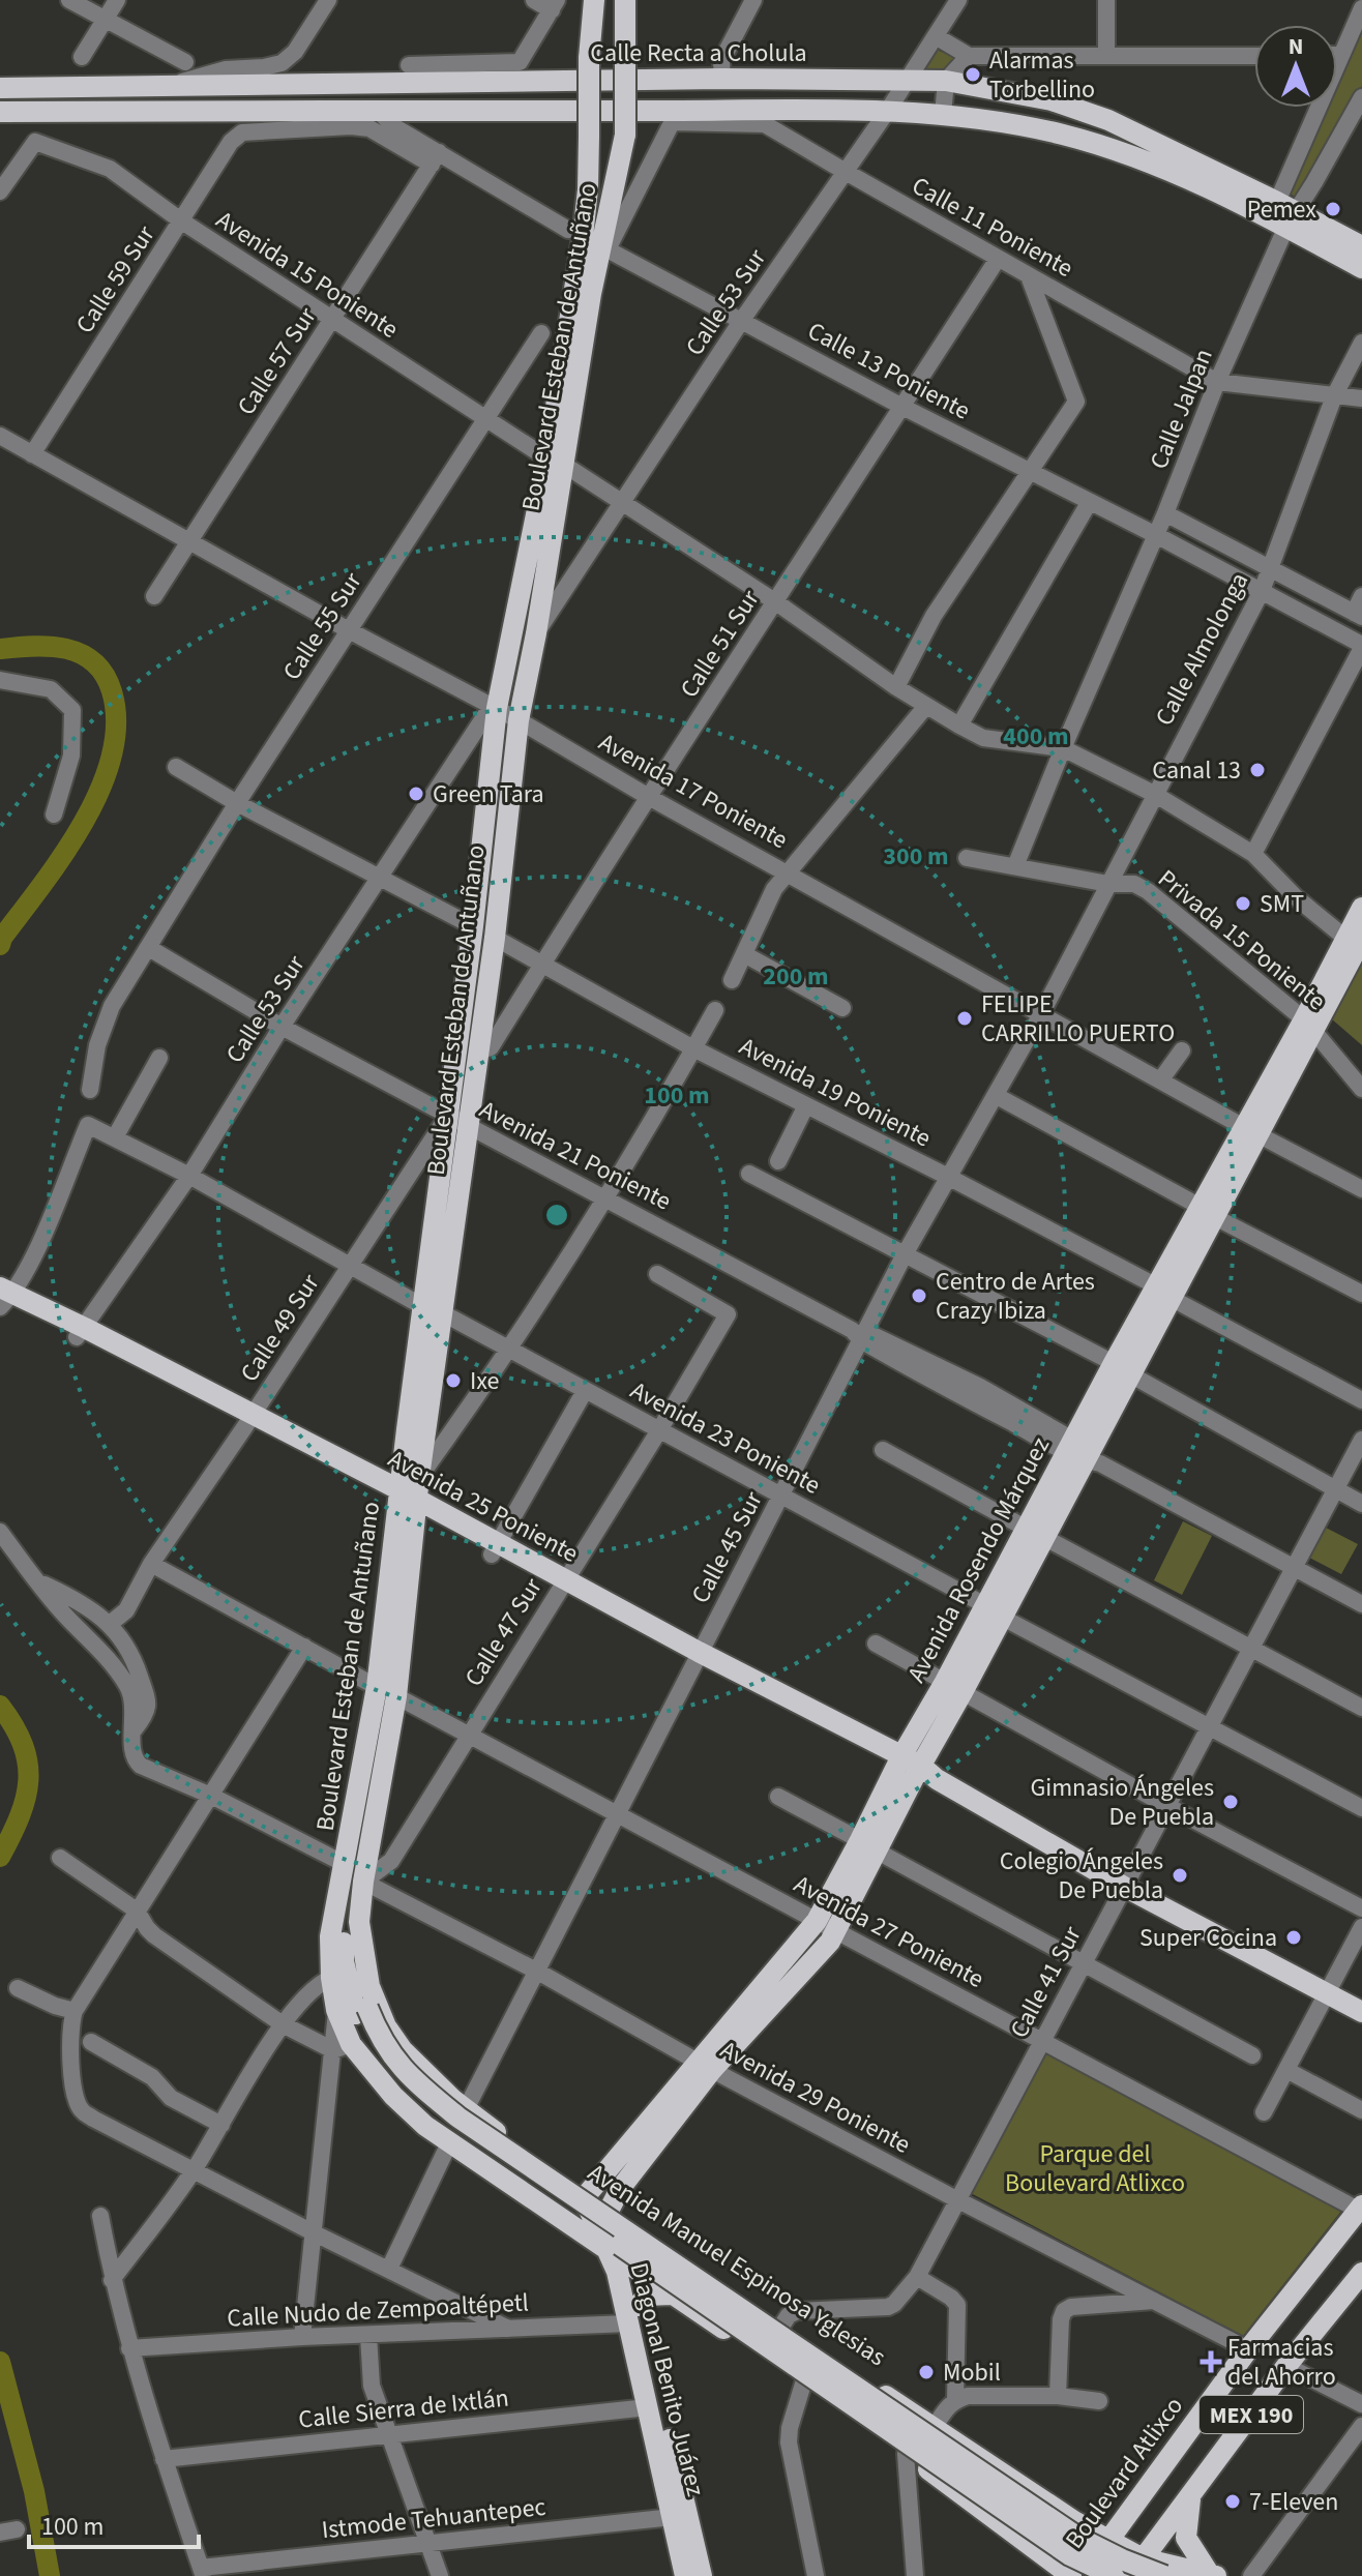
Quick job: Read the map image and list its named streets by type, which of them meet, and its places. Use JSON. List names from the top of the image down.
{
  "streets": {
    "main road": [
      "Calle Recta a Cholula",
      "Boulevard Esteban de Antuñano",
      "Avenida 25 Poniente",
      "Avenida Rosendo Márquez",
      "Avenida Manuel Espinosa Yglesias",
      "Diagonal Benito Juárez",
      "MEX 190",
      "Boulevard Atlixco"
    ],
    "street": [
      "Calle 11 Poniente",
      "Avenida 15 Poniente",
      "Calle 59 Sur",
      "Calle 53 Sur",
      "Calle 57 Sur",
      "Calle 13 Poniente",
      "Calle Jalpan",
      "Calle 55 Sur",
      "Calle 51 Sur",
      "Calle Almolonga",
      "Avenida 17 Poniente",
      "Privada 15 Poniente",
      "Avenida 19 Poniente",
      "Avenida 21 Poniente",
      "Calle 49 Sur",
      "Avenida 23 Poniente",
      "Calle 45 Sur",
      "Calle 47 Sur",
      "Avenida 27 Poniente",
      "Calle 41 Sur",
      "Avenida 29 Poniente",
      "Calle Nudo de Zempoaltépetl",
      "Calle Sierra de Ixtlán",
      "Istmode Tehuantepec"
    ]
  },
  "crossings": [
    ["Calle Recta a Cholula", "Calle 11 Poniente"],
    ["Calle Recta a Cholula", "Calle 53 Sur"],
    ["Calle Recta a Cholula", "Calle Jalpan"],
    ["Calle 11 Poniente", "Calle 53 Sur"],
    ["Calle 11 Poniente", "Calle Jalpan"],
    ["Calle 11 Poniente", "Calle 51 Sur"],
    ["Avenida 15 Poniente", "Calle 59 Sur"],
    ["Avenida 15 Poniente", "Calle 53 Sur"],
    ["Avenida 15 Poniente", "Boulevard Esteban de Antuñano"],
    ["Avenida 15 Poniente", "Calle 57 Sur"],
    ["Avenida 15 Poniente", "Calle 55 Sur"],
    ["Avenida 15 Poniente", "Calle 51 Sur"],
    ["Calle 59 Sur", "Calle 57 Sur"],
    ["Calle 59 Sur", "Avenida 17 Poniente"],
    ["Calle 53 Sur", "Boulevard Esteban de Antuñano"],
    ["Calle 53 Sur", "Calle 13 Poniente"],
    ["Calle 53 Sur", "Avenida 17 Poniente"],
    ["Calle 53 Sur", "Avenida 21 Poniente"],
    ["Calle 53 Sur", "Avenida 25 Poniente"],
    ["Boulevard Esteban de Antuñano", "Calle 13 Poniente"],
    ["Boulevard Esteban de Antuñano", "Calle 51 Sur"],
    ["Boulevard Esteban de Antuñano", "Avenida 17 Poniente"],
    ["Boulevard Esteban de Antuñano", "Avenida 19 Poniente"],
    ["Boulevard Esteban de Antuñano", "Avenida 21 Poniente"],
    ["Boulevard Esteban de Antuñano", "Calle 49 Sur"],
    ["Boulevard Esteban de Antuñano", "Avenida 23 Poniente"],
    ["Boulevard Esteban de Antuñano", "Avenida 25 Poniente"],
    ["Boulevard Esteban de Antuñano", "Calle 47 Sur"],
    ["Boulevard Esteban de Antuñano", "Avenida 27 Poniente"],
    ["Boulevard Esteban de Antuñano", "Avenida 29 Poniente"],
    ["Boulevard Esteban de Antuñano", "Avenida Manuel Espinosa Yglesias"],
    ["Calle 57 Sur", "Avenida 17 Poniente"],
    ["Calle 13 Poniente", "Calle Jalpan"],
    ["Calle 13 Poniente", "Calle 51 Sur"],
    ["Calle 13 Poniente", "Calle Almolonga"],
    ["Calle Jalpan", "Privada 15 Poniente"],
    ["Calle 55 Sur", "Avenida 17 Poniente"],
    ["Calle 55 Sur", "Avenida 21 Poniente"],
    ["Calle 51 Sur", "Avenida 17 Poniente"],
    ["Calle 51 Sur", "Avenida 19 Poniente"],
    ["Calle Almolonga", "Avenida 17 Poniente"],
    ["Calle Almolonga", "Privada 15 Poniente"],
    ["Calle Almolonga", "Calle 45 Sur"],
    ["Avenida 17 Poniente", "Calle 45 Sur"],
    ["Avenida 17 Poniente", "Avenida Rosendo Márquez"],
    ["Privada 15 Poniente", "Avenida Rosendo Márquez"],
    ["Avenida 19 Poniente", "Calle 45 Sur"],
    ["Avenida 19 Poniente", "Avenida Rosendo Márquez"],
    ["Avenida 21 Poniente", "Calle 49 Sur"],
    ["Avenida 21 Poniente", "Calle 45 Sur"],
    ["Avenida 21 Poniente", "Avenida Rosendo Márquez"],
    ["Avenida 21 Poniente", "Calle 41 Sur"],
    ["Calle 49 Sur", "Avenida 25 Poniente"],
    ["Calle 49 Sur", "Avenida 27 Poniente"],
    ["Avenida 23 Poniente", "Calle 45 Sur"],
    ["Avenida 23 Poniente", "Avenida Rosendo Márquez"],
    ["Avenida 23 Poniente", "Calle 47 Sur"],
    ["Avenida 23 Poniente", "Calle 41 Sur"],
    ["Avenida 25 Poniente", "Calle 45 Sur"],
    ["Avenida 25 Poniente", "Avenida Rosendo Márquez"],
    ["Avenida 25 Poniente", "Calle 47 Sur"],
    ["Avenida 25 Poniente", "Calle 41 Sur"],
    ["Calle 45 Sur", "Avenida 27 Poniente"],
    ["Calle 45 Sur", "Avenida 29 Poniente"],
    ["Calle 45 Sur", "Avenida Manuel Espinosa Yglesias"],
    ["Avenida Rosendo Márquez", "Avenida 27 Poniente"],
    ["Avenida Rosendo Márquez", "Avenida 29 Poniente"],
    ["Avenida Rosendo Márquez", "Avenida Manuel Espinosa Yglesias"],
    ["Avenida Rosendo Márquez", "Diagonal Benito Juárez"],
    ["Calle 47 Sur", "Avenida 27 Poniente"],
    ["Calle 47 Sur", "Avenida 29 Poniente"],
    ["Calle 47 Sur", "Avenida Manuel Espinosa Yglesias"],
    ["Avenida 27 Poniente", "Calle 41 Sur"],
    ["Avenida 27 Poniente", "Boulevard Atlixco"],
    ["Calle 41 Sur", "Avenida 29 Poniente"],
    ["Calle 41 Sur", "Avenida Manuel Espinosa Yglesias"],
    ["Avenida 29 Poniente", "Avenida Manuel Espinosa Yglesias"],
    ["Avenida 29 Poniente", "Boulevard Atlixco"],
    ["Avenida Manuel Espinosa Yglesias", "Diagonal Benito Juárez"],
    ["Avenida Manuel Espinosa Yglesias", "MEX 190"],
    ["Avenida Manuel Espinosa Yglesias", "Boulevard Atlixco"],
    ["Calle Nudo de Zempoaltépetl", "Diagonal Benito Juárez"],
    ["Diagonal Benito Juárez", "Calle Sierra de Ixtlán"],
    ["Diagonal Benito Juárez", "Istmode Tehuantepec"]
  ],
  "parks": ["Parque del Boulevard Atlixco"],
  "places": {
    "other": [
      "Alarmas Torbellino",
      "Pemex",
      "Canal 13",
      "Green Tara",
      "SMT",
      "FELIPE CARRILLO PUERTO",
      "Centro de Artes Crazy Ibiza",
      "Ixe",
      "Gimnasio Ángeles De Puebla",
      "Colegio Ángeles De Puebla",
      "Super Cocina",
      "Mobil",
      "7-Eleven"
    ],
    "health": ["Farmacias del Ahorro"]
  },
  "scale_bar": "100 m",
  "north": "top",
  "rings": [
    "400 m",
    "300 m",
    "200 m",
    "100 m"
  ]
}
